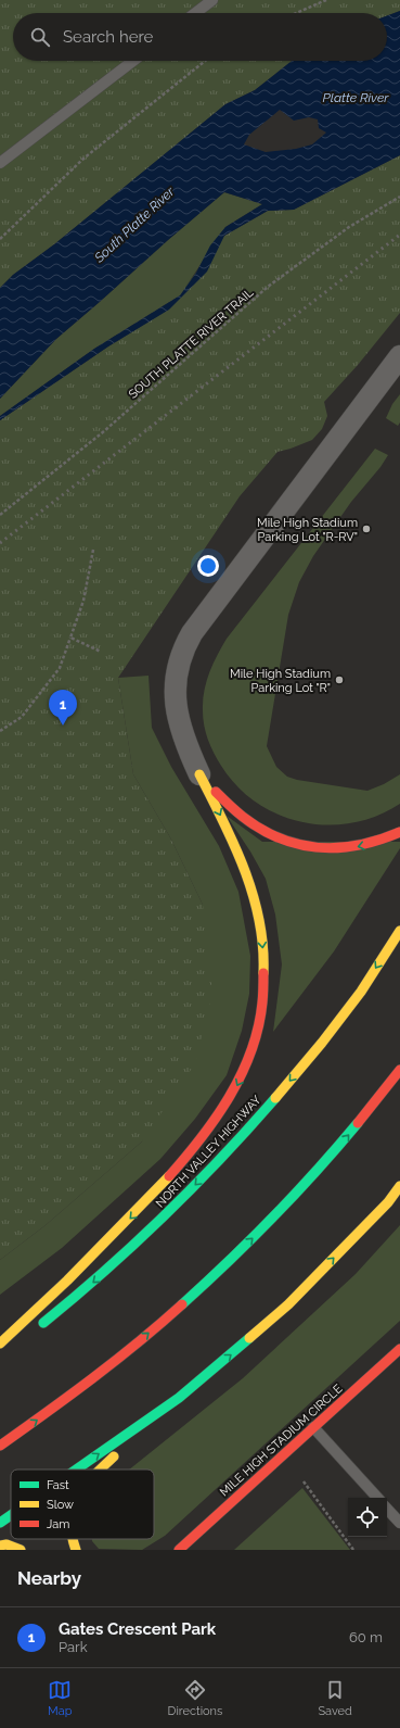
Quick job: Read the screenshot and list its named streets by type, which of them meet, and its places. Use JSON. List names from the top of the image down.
{
  "streets": {
    "main road": ["NORTH VALLEY HIGHWAY", "MILE HIGH STADIUM CIRCLE"],
    "path": ["SOUTH PLATTE RIVER TRAIL"]
  },
  "water": ["Platte River", "South Platte River"],
  "places": ["Mile High Stadium Parking Lot \"R-RV\"", "Mile High Stadium Parking Lot \"R\""],
  "legend": ["Fast", "Slow", "Jam"],
  "page": {
    "search": "Search here",
    "pins": "1",
    "heading": "Nearby",
    "list": [
      {
        "mark": "1",
        "name": "Gates Crescent Park",
        "note": "Park",
        "value": "60 m"
      }
    ],
    "nav": ["Map", "Directions", "Saved"]
  }
}
